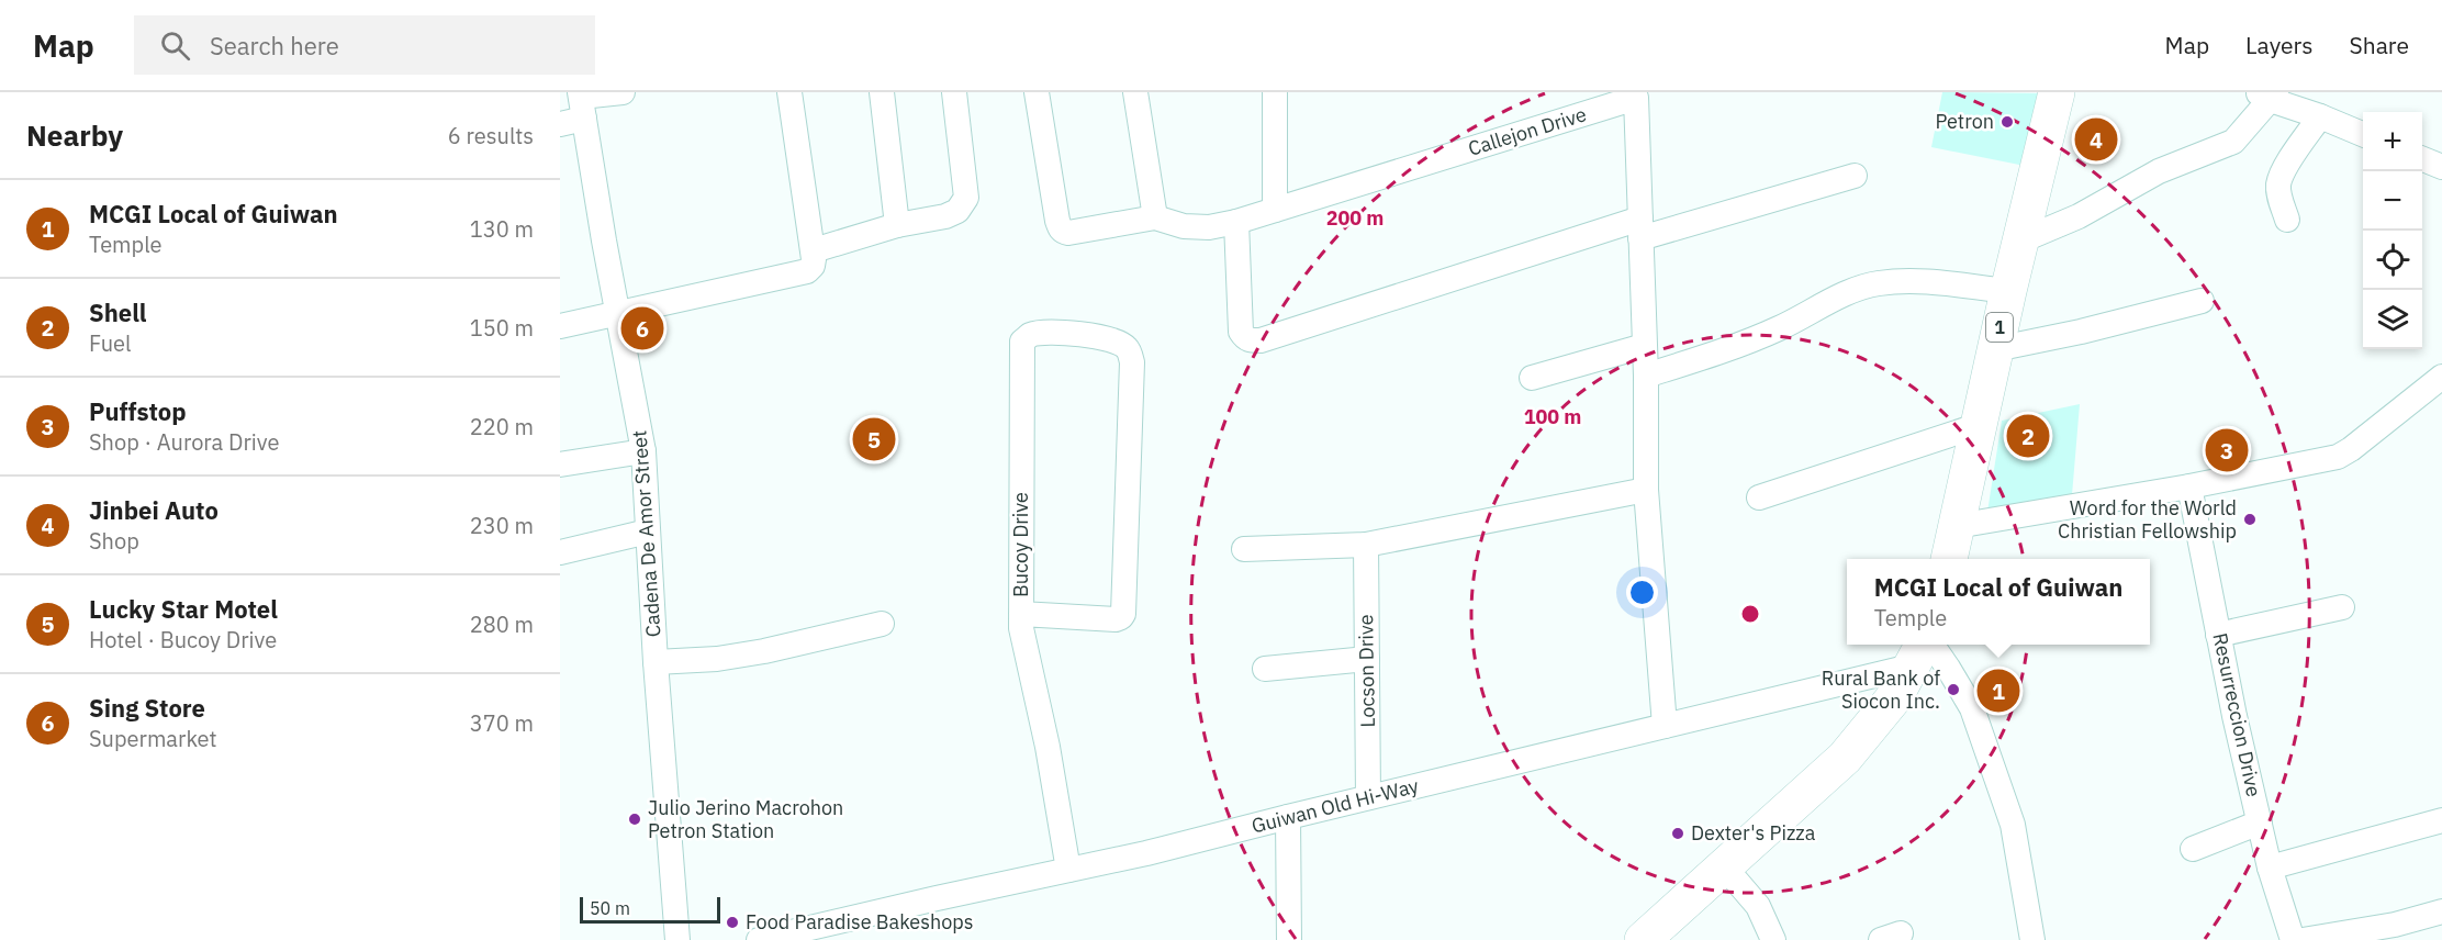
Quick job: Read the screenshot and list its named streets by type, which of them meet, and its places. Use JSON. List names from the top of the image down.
{
  "streets": {
    "highway": ["1"],
    "street": [
      "Callejon Drive",
      "Cadena De Amor Street",
      "Bucoy Drive",
      "Locson Drive",
      "Resurreccion Drive",
      "Guiwan Old Hi-Way"
    ]
  },
  "crossings": [
    ["Callejon Drive", "Guiwan Old Hi-Way"],
    ["Bucoy Drive", "Guiwan Old Hi-Way"],
    ["Locson Drive", "Guiwan Old Hi-Way"]
  ],
  "places": [
    "Petron",
    "Word for the World Christian Fellowship",
    "Rural Bank of Siocon Inc.",
    "Julio Jerino Macrohon Petron Station",
    "Dexter's Pizza",
    "Food Paradise Bakeshops"
  ],
  "scale_bar": "50 m",
  "page": {
    "header": "Map",
    "search": "Search here",
    "nav": ["Map", "Layers", "Share"],
    "heading": ["Nearby", "6 results"],
    "map_buttons": ["+", "−"],
    "pins": [
      "4",
      "6",
      "2",
      "5",
      "3",
      "1"
    ],
    "list": [
      {
        "mark": "1",
        "name": "MCGI Local of Guiwan",
        "note": "Temple",
        "value": "130 m"
      },
      {
        "mark": "2",
        "name": "Shell",
        "note": "Fuel",
        "value": "150 m"
      },
      {
        "mark": "3",
        "name": "Puffstop",
        "note": "Shop · Aurora Drive",
        "value": "220 m"
      },
      {
        "mark": "4",
        "name": "Jinbei Auto",
        "note": "Shop",
        "value": "230 m"
      },
      {
        "mark": "5",
        "name": "Lucky Star Motel",
        "note": "Hotel · Bucoy Drive",
        "value": "280 m"
      },
      {
        "mark": "6",
        "name": "Sing Store",
        "note": "Supermarket",
        "value": "370 m"
      }
    ],
    "popup": ["MCGI Local of Guiwan", "Temple"],
    "scale": "50 m"
  },
  "rings": ["200 m", "100 m"]
}
